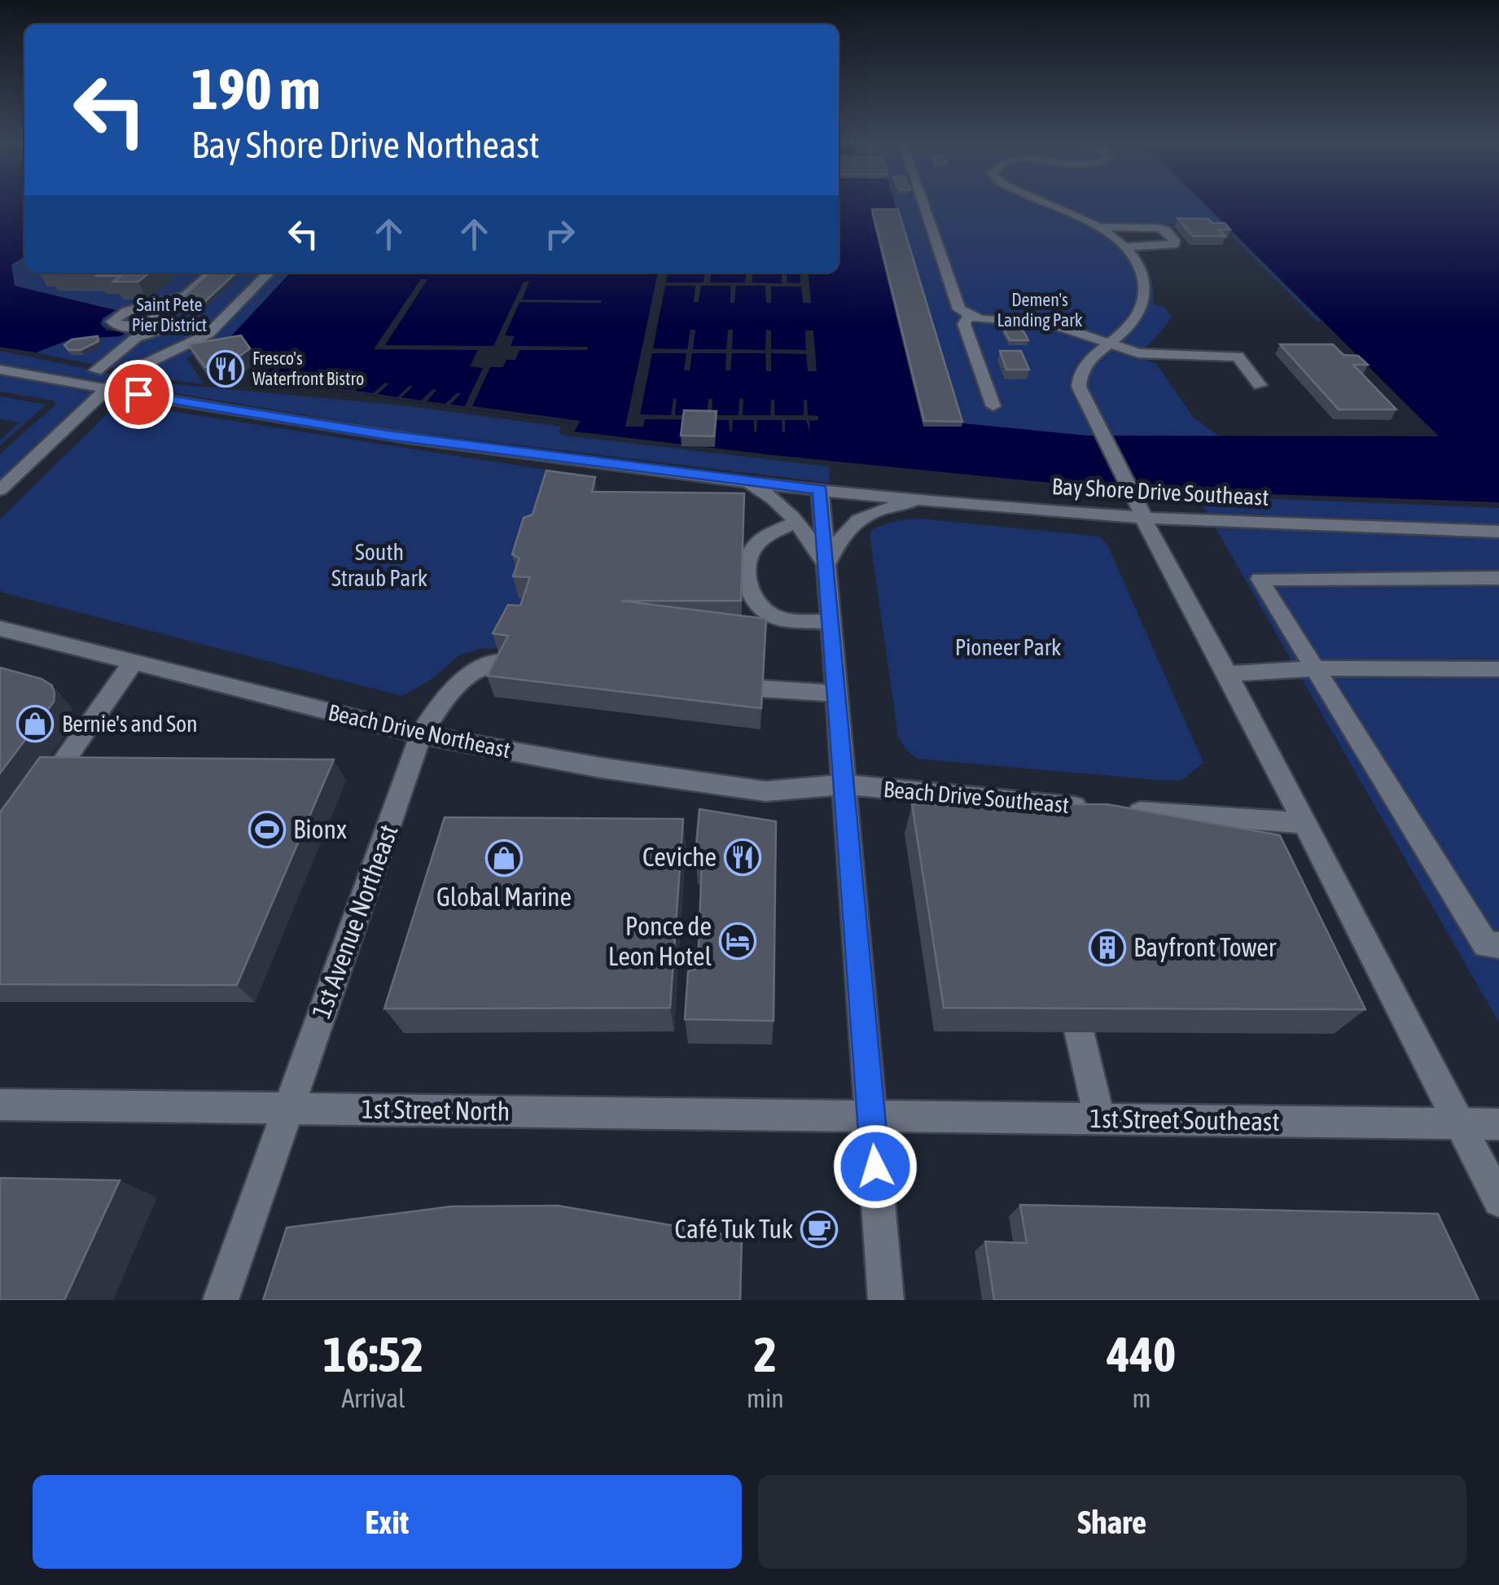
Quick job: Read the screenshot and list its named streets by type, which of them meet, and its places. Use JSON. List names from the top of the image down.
{
  "streets": {
    "street": [
      "Bay Shore Drive Southeast",
      "Beach Drive Northeast",
      "Beach Drive Southeast",
      "1st Avenue Northeast",
      "1st Street North",
      "1st Street Southeast"
    ]
  },
  "crossings": [
    ["Beach Drive Northeast", "Beach Drive Southeast"],
    ["Beach Drive Northeast", "1st Avenue Northeast"],
    ["1st Avenue Northeast", "1st Street North"],
    ["1st Street North", "1st Street Southeast"]
  ],
  "parks": [
    "Demen's Landing Park",
    "Saint Pete Pier District",
    "South Straub Park",
    "Pioneer Park"
  ],
  "places": {
    "restaurant": ["Fresco's Waterfront Bistro", "Ceviche"],
    "shop": ["Bernie's and Son", "Global Marine"],
    "sports": ["Bionx"],
    "hotel": ["Ponce de Leon Hotel"],
    "building": ["Bayfront Tower"],
    "cafe": ["Café Tuk Tuk"]
  },
  "page": {
    "turn": ["190 m", "Bay Shore Drive Northeast"],
    "eta": [
      "16:52",
      "Arrival",
      "2",
      "min",
      "440",
      "m"
    ],
    "buttons": ["Exit", "Share"]
  }
}
